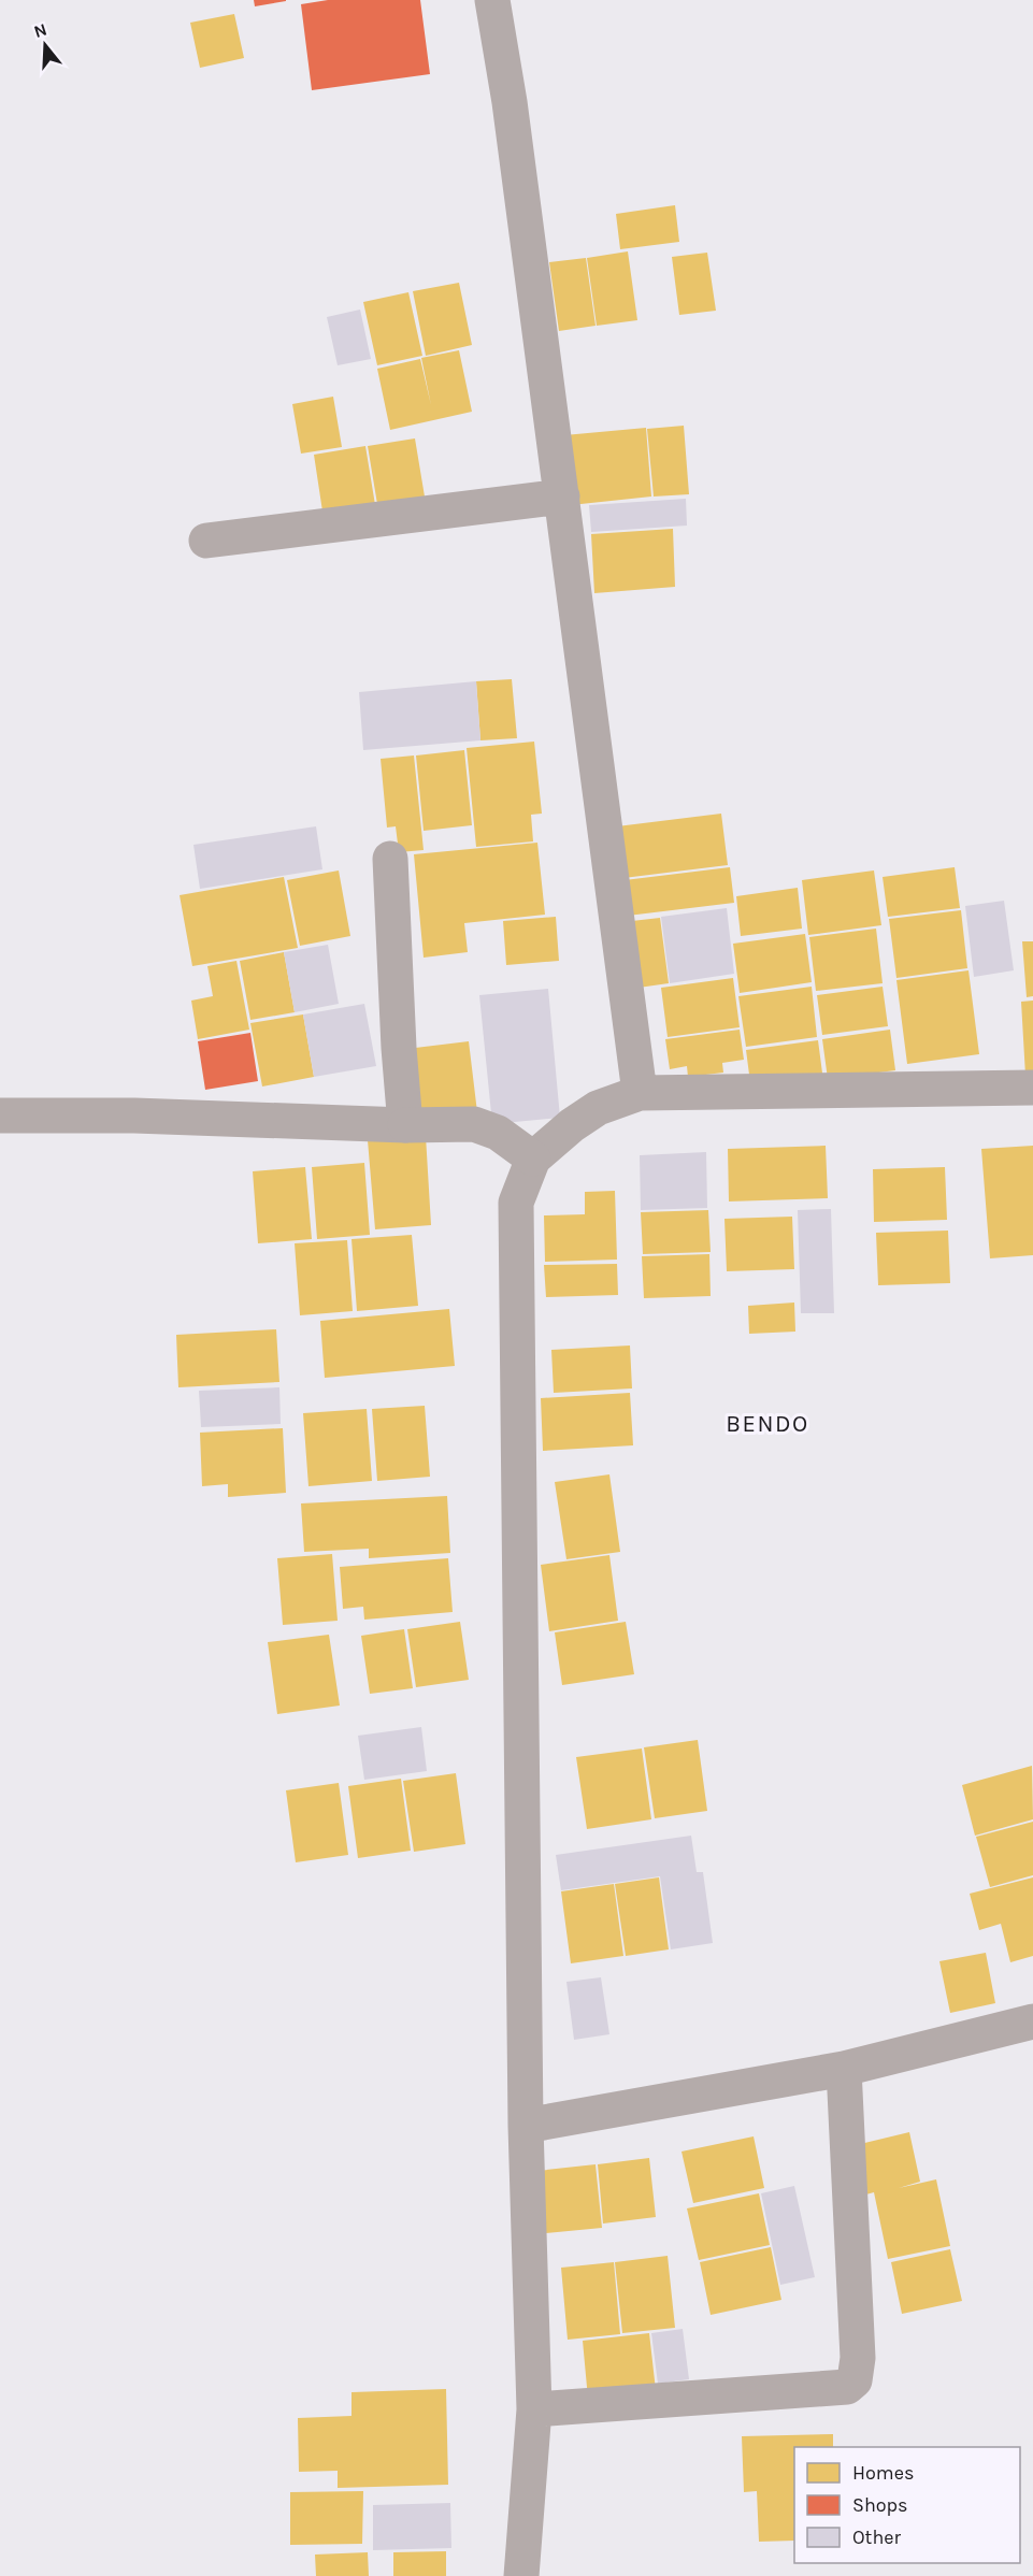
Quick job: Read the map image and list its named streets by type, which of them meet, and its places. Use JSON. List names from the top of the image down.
{
  "districts": ["BENDO"],
  "legend": ["Homes", "Shops", "Other"],
  "north": "top"
}
